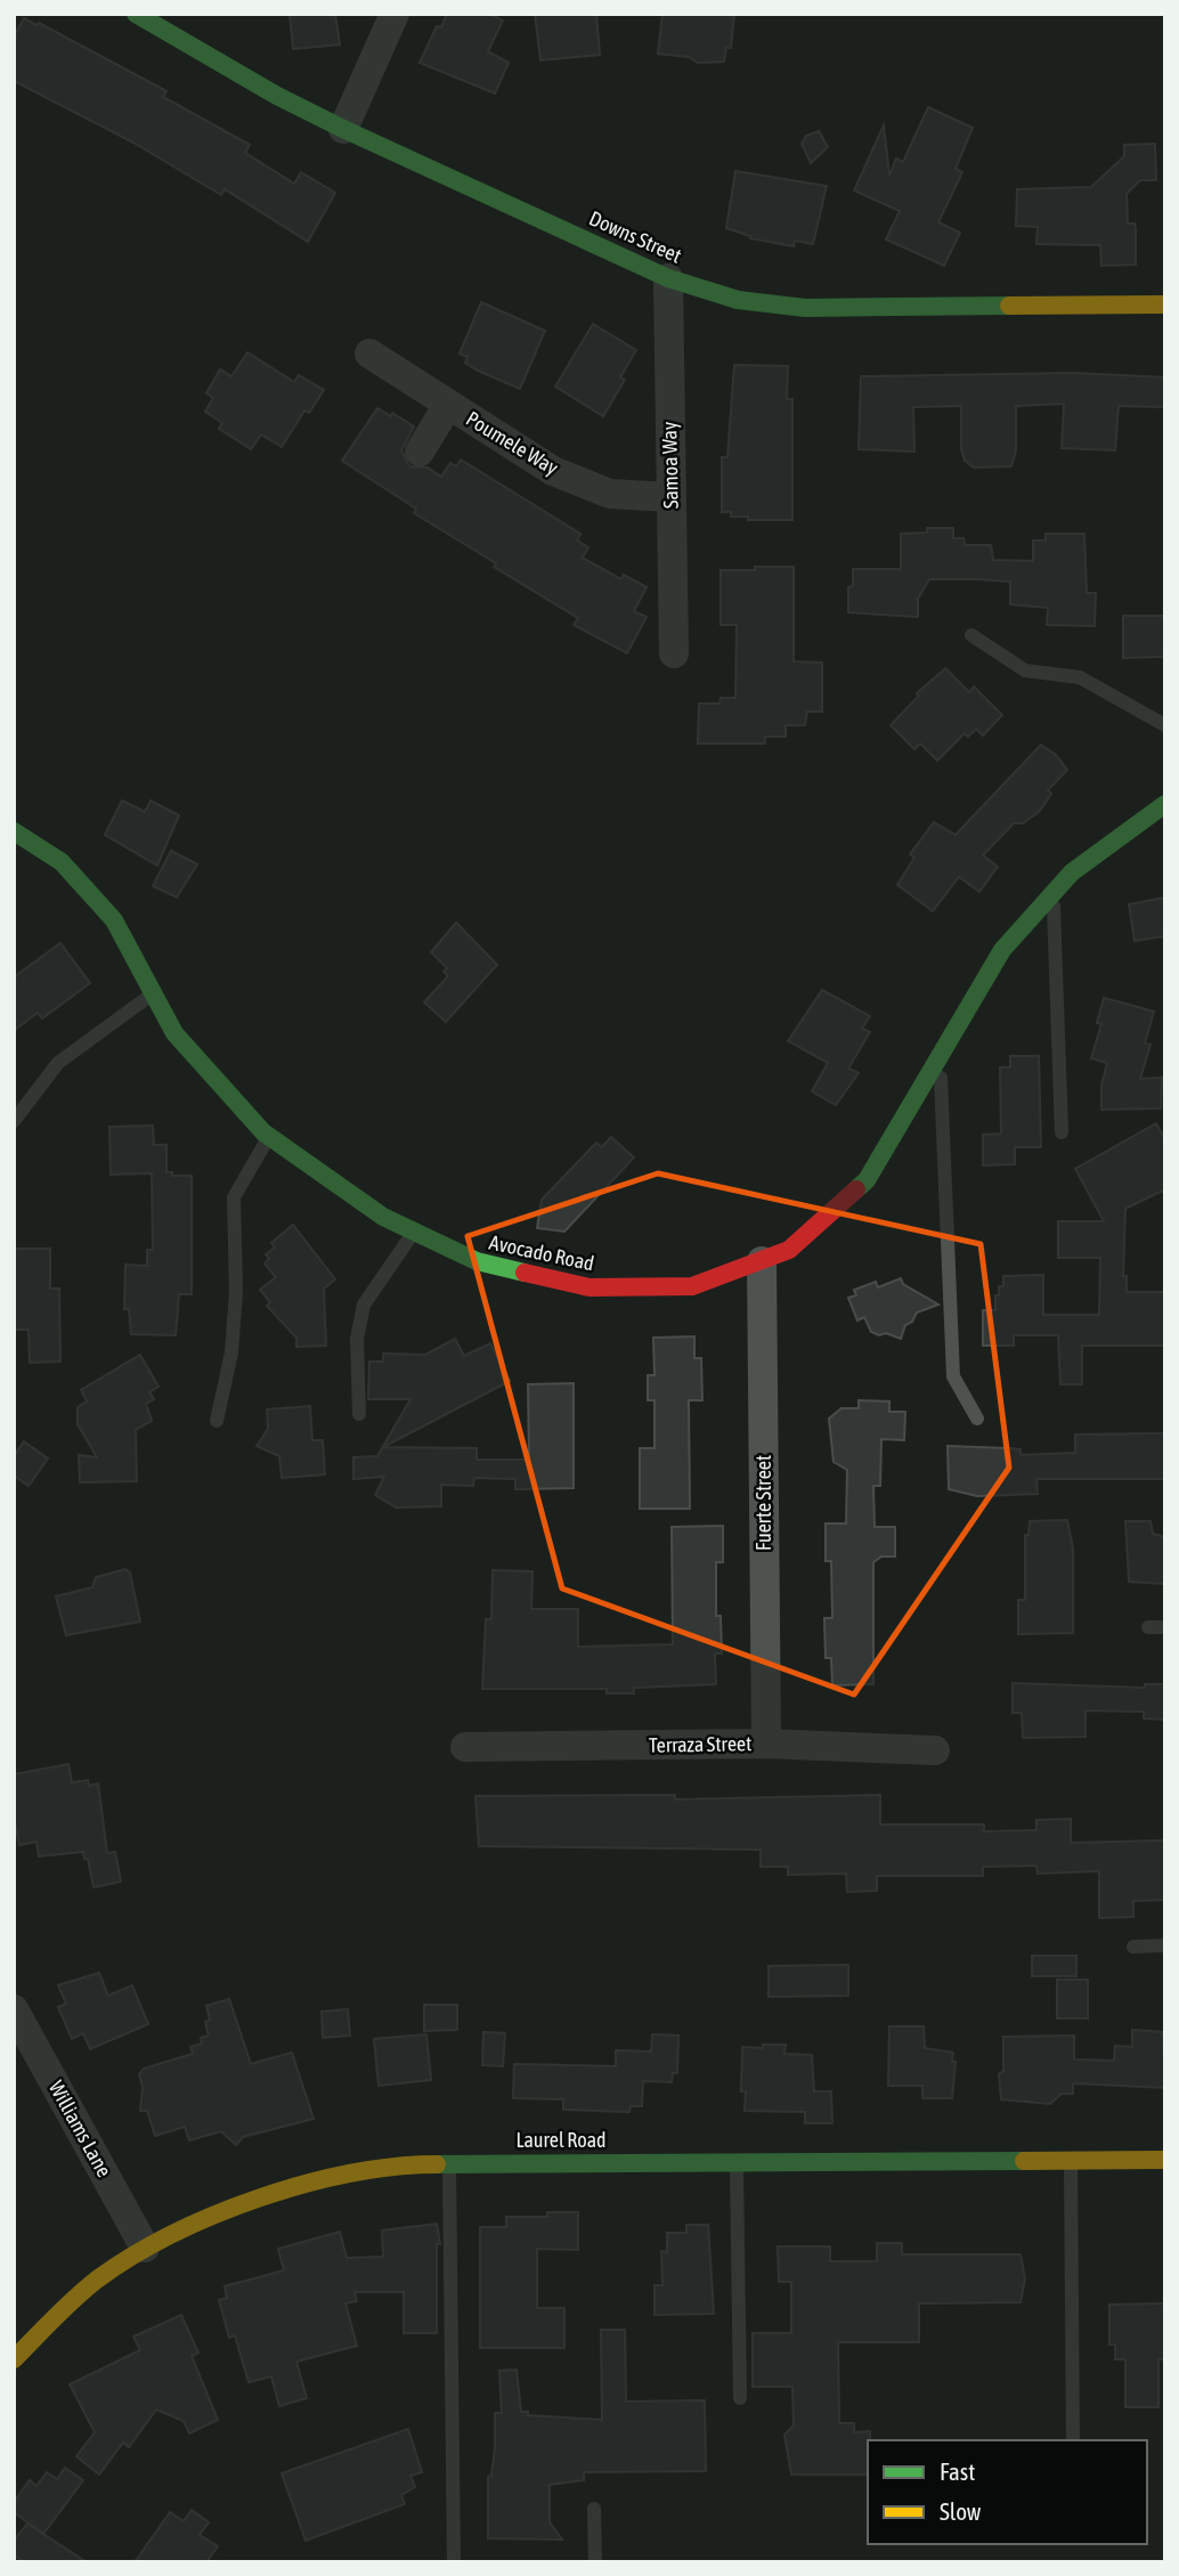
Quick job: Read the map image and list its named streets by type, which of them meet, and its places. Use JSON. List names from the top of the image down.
{
  "streets": {
    "street": [
      "Downs Street",
      "Poumele Way",
      "Samoa Way",
      "Avocado Road",
      "Fuerte Street",
      "Terraza Street",
      "Williams Lane",
      "Laurel Road"
    ]
  },
  "crossings": [
    ["Downs Street", "Samoa Way"],
    ["Poumele Way", "Samoa Way"],
    ["Avocado Road", "Fuerte Street"],
    ["Fuerte Street", "Terraza Street"],
    ["Williams Lane", "Laurel Road"]
  ],
  "legend": ["Fast", "Slow"]
}
